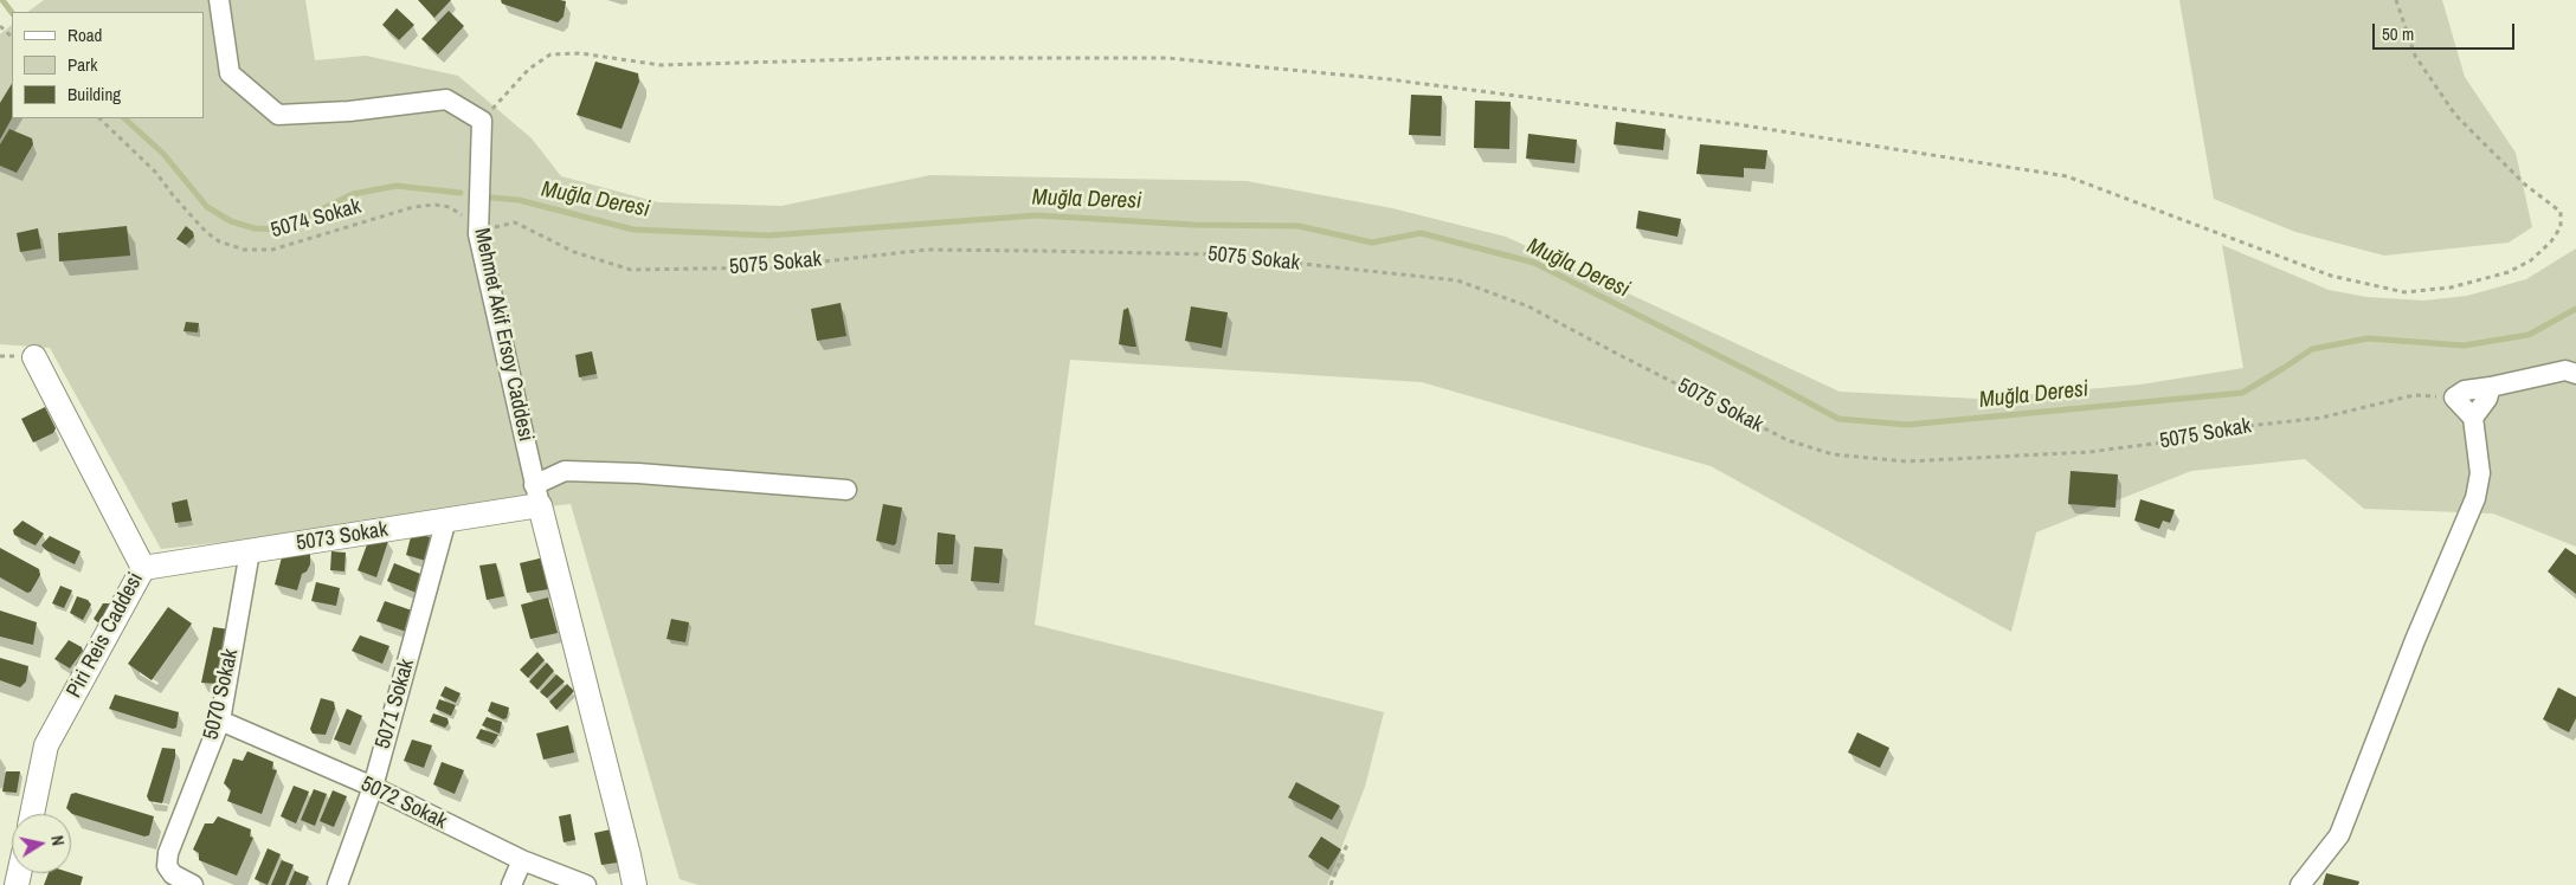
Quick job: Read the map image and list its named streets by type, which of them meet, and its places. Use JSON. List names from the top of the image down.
{
  "streets": {
    "street": [
      "Mehmet Akif Ersoy Caddesi",
      "5073 Sokak",
      "Piri Reis Caddesi",
      "5070 Sokak",
      "5071 Sokak",
      "5072 Sokak"
    ],
    "path": ["5074 Sokak", "5075 Sokak"]
  },
  "crossings": [
    ["5074 Sokak", "5075 Sokak"],
    ["5074 Sokak", "Mehmet Akif Ersoy Caddesi"],
    ["5075 Sokak", "Mehmet Akif Ersoy Caddesi"],
    ["Mehmet Akif Ersoy Caddesi", "5073 Sokak"],
    ["5073 Sokak", "Piri Reis Caddesi"],
    ["5073 Sokak", "5070 Sokak"],
    ["5073 Sokak", "5071 Sokak"],
    ["5070 Sokak", "5072 Sokak"],
    ["5071 Sokak", "5072 Sokak"]
  ],
  "water": ["Muğla Deresi"],
  "legend": ["Road", "Park", "Building"],
  "scale_bar": "50 m",
  "north": "right"
}
